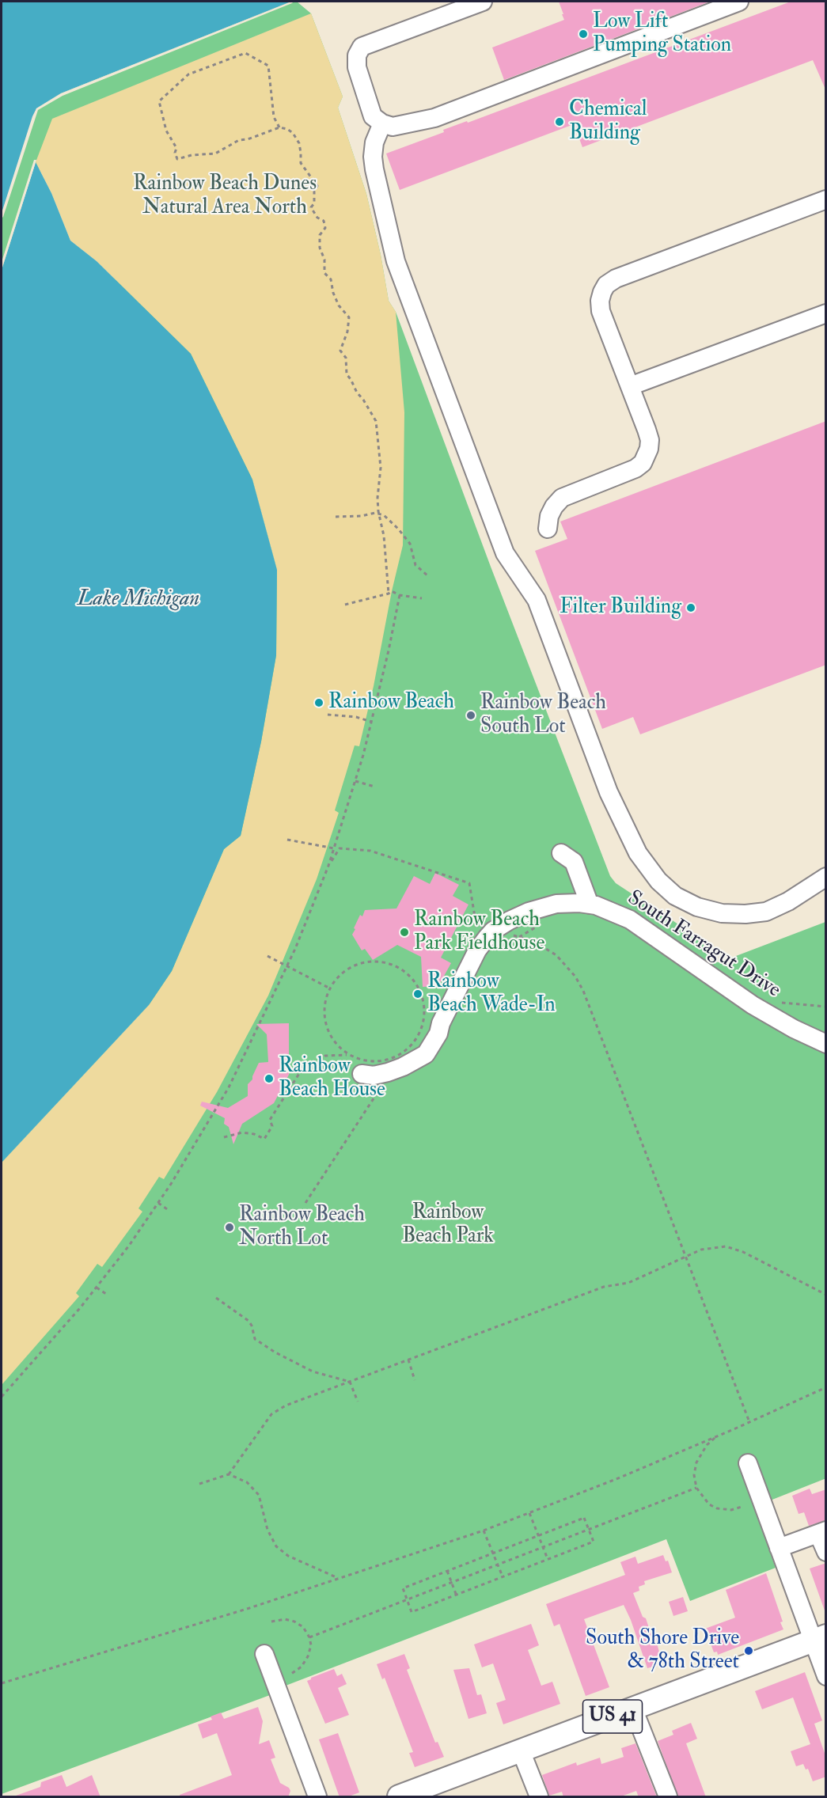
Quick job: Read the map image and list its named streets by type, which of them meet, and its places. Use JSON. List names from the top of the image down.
{
  "streets": {
    "main road": ["US 41"],
    "street": ["South Farragut Drive"]
  },
  "water": ["Lake Michigan"],
  "parks": ["Rainbow Beach Dunes Natural Area North", "Rainbow Beach Park"],
  "places": [
    "Low Lift Pumping Station",
    "Chemical Building",
    "Filter Building",
    "Rainbow Beach",
    "Rainbow Beach South Lot",
    "Rainbow Beach Park Fieldhouse",
    "Rainbow Beach Wade-In",
    "Rainbow Beach House",
    "Rainbow Beach North Lot",
    "South Shore Drive & 78th Street"
  ]
}
